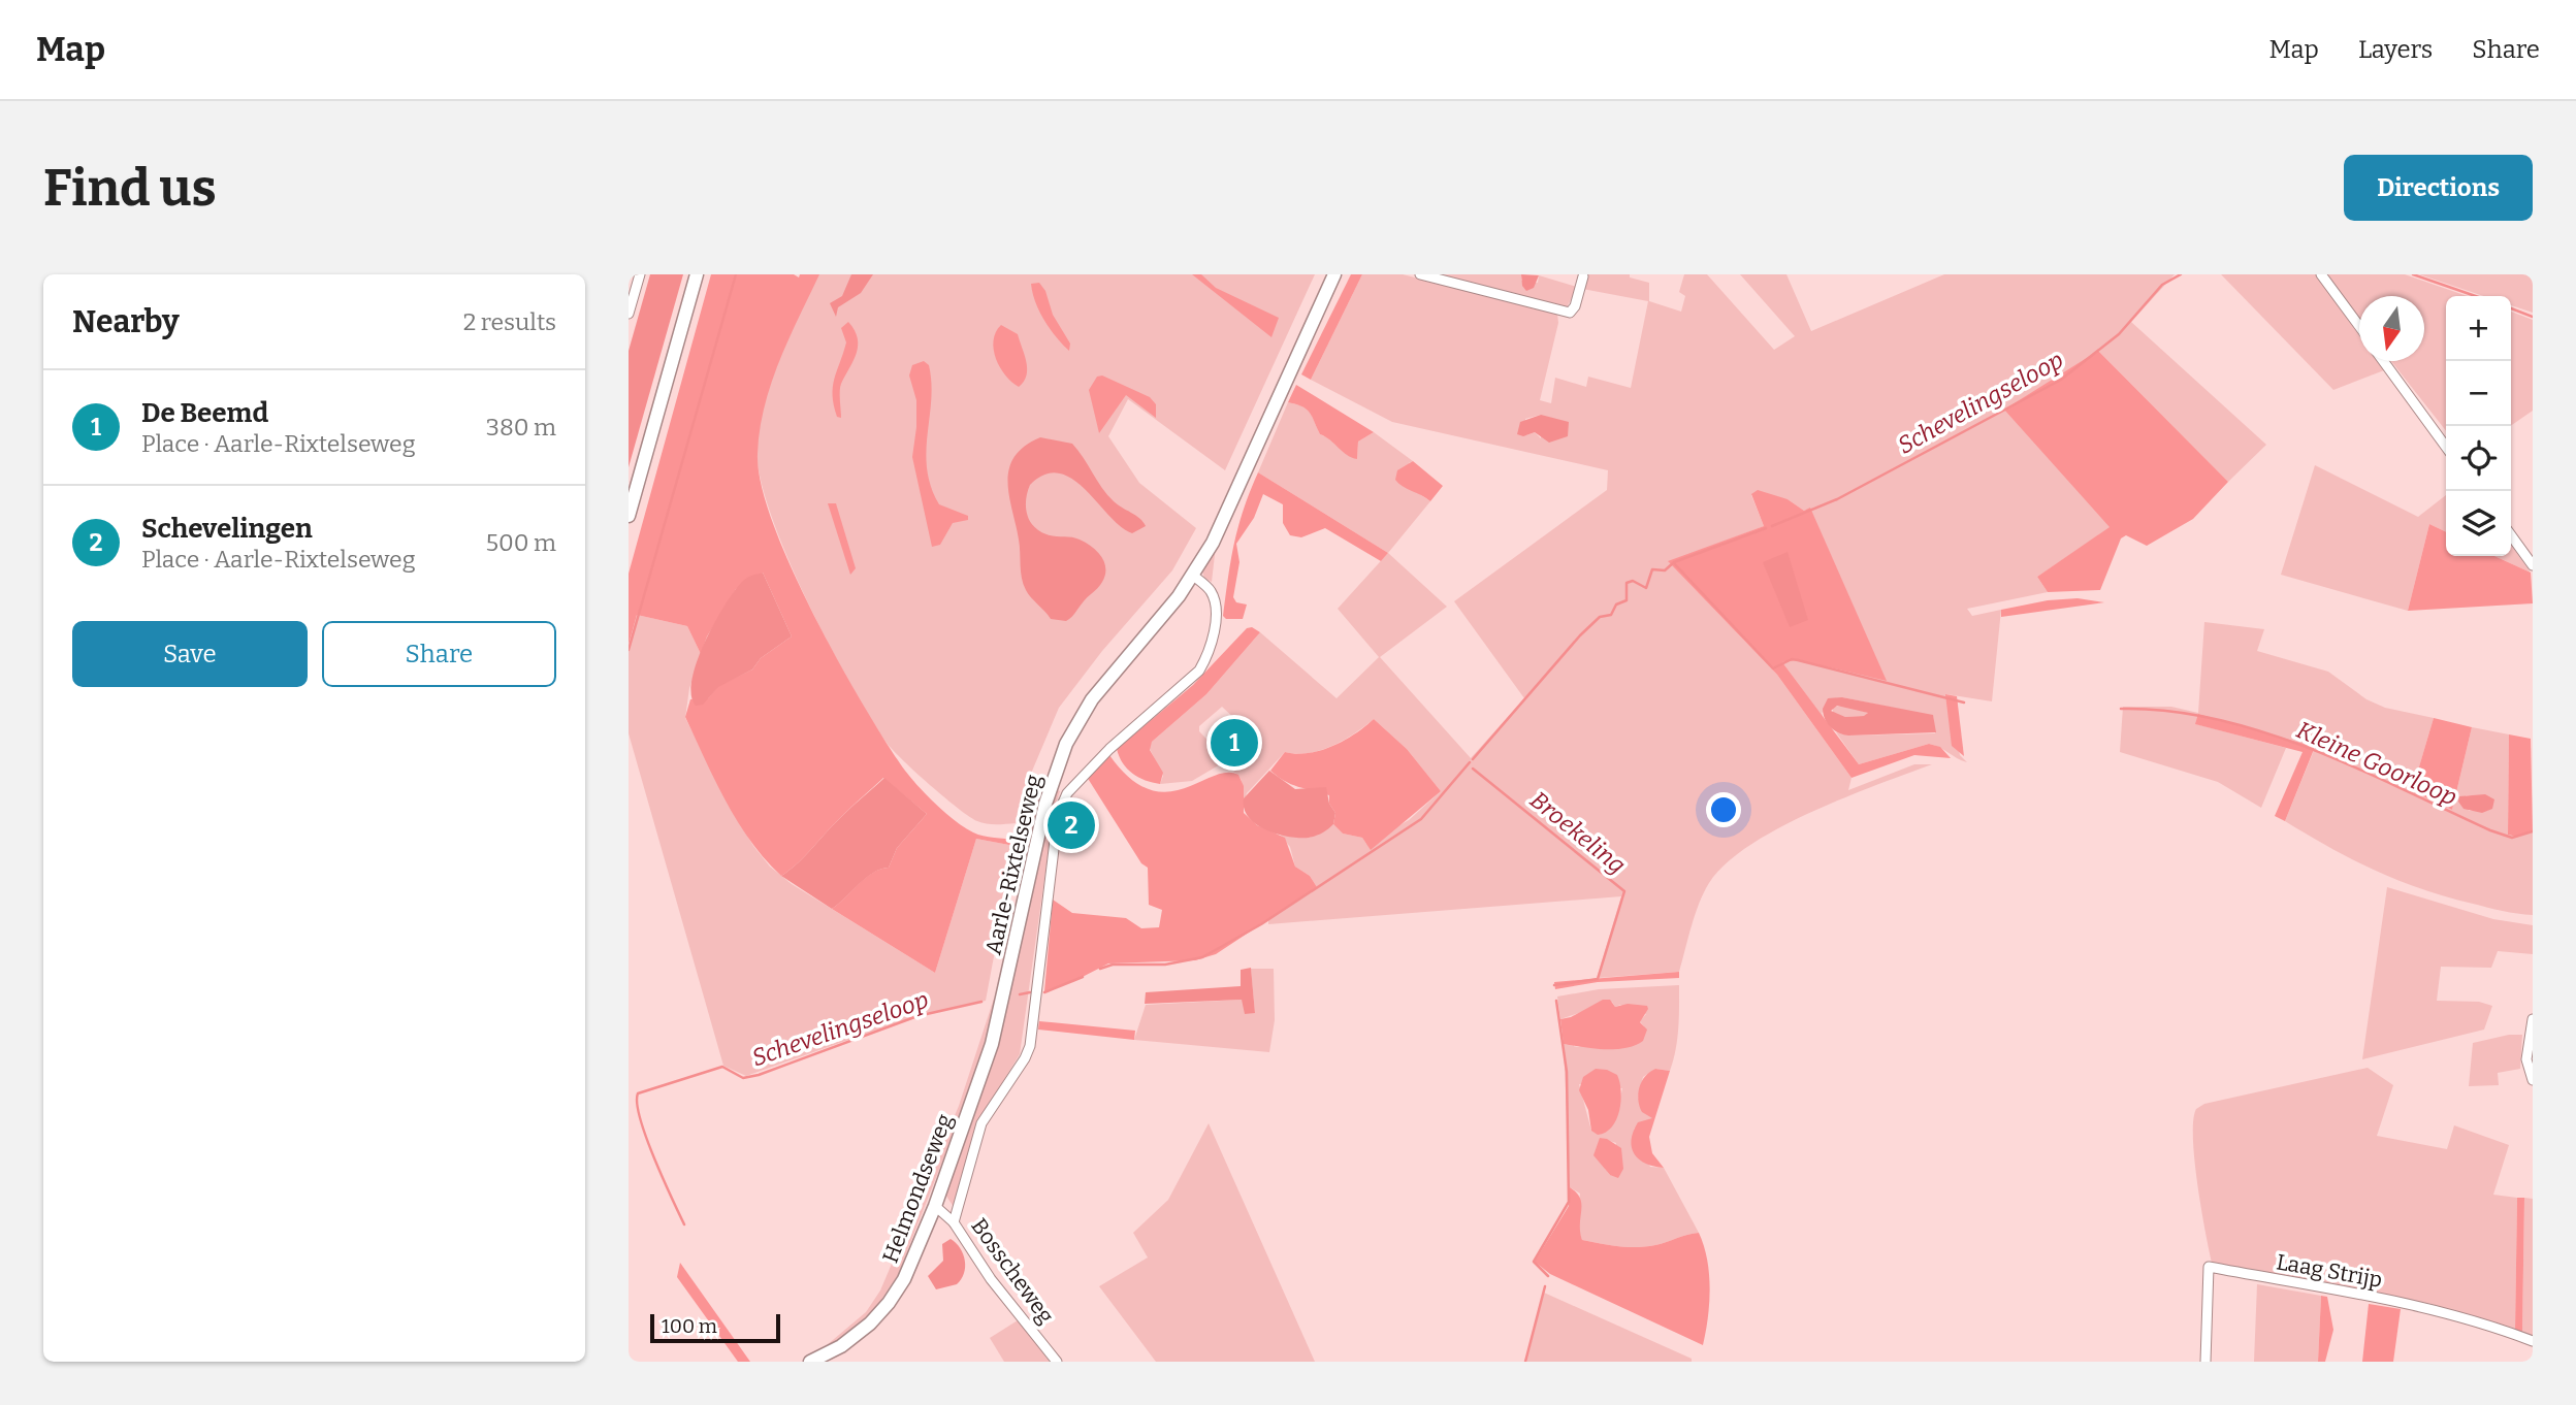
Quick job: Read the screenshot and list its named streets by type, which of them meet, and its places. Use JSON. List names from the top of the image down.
{
  "streets": {
    "street": [
      "Aarle-Rixtelseweg",
      "Helmondseweg",
      "Bosscheweg",
      "Laag Strijp"
    ]
  },
  "crossings": [
    ["Aarle-Rixtelseweg", "Helmondseweg"],
    ["Helmondseweg", "Bosscheweg"]
  ],
  "water": ["Schevelingseloop", "Kleine Goorloop", "Broekeling"],
  "scale_bar": "100 m",
  "north": "bottom",
  "page": {
    "header": "Map",
    "nav": ["Map", "Layers", "Share"],
    "buttons": [
      "Directions",
      ["Save", "Share"]
    ],
    "title": "Find us",
    "heading": ["Nearby", "2 results"],
    "map_buttons": ["+", "−"],
    "list": [
      {
        "mark": "1",
        "name": "De Beemd",
        "note": "Place · Aarle-Rixtelseweg",
        "value": "380 m"
      },
      {
        "mark": "2",
        "name": "Schevelingen",
        "note": "Place · Aarle-Rixtelseweg",
        "value": "500 m"
      }
    ],
    "pins": ["1", "2"],
    "scale": "100 m"
  }
}
